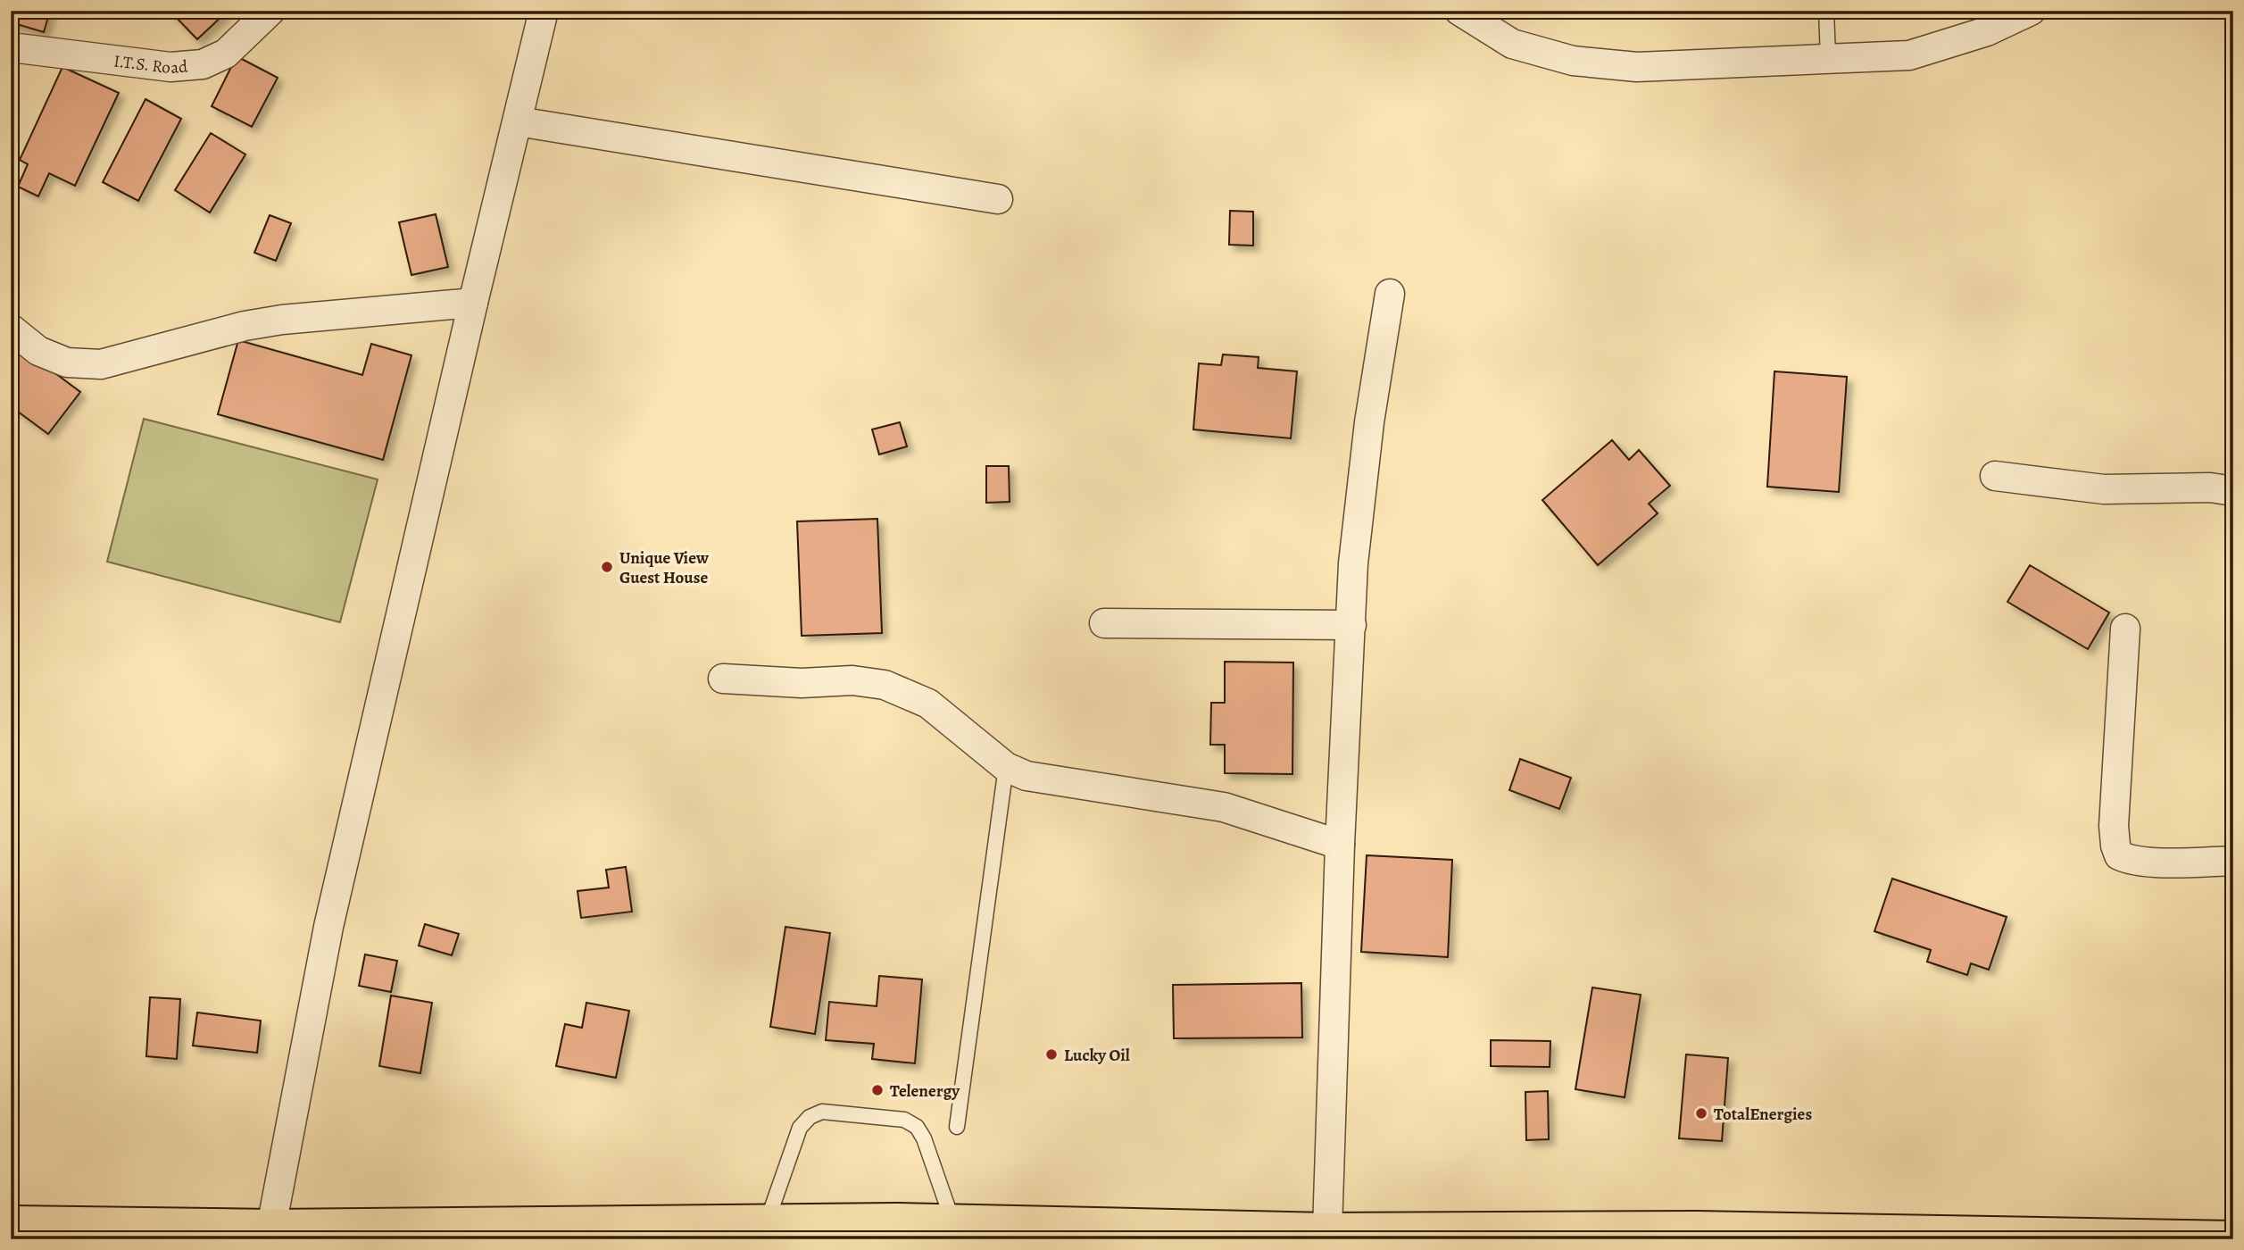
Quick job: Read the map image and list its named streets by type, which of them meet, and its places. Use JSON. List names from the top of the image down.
{
  "streets": {
    "street": ["I.T.S. Road"]
  },
  "places": [
    "Unique View Guest House",
    "Lucky Oil",
    "Telenergy",
    "TotalEnergies"
  ]
}
